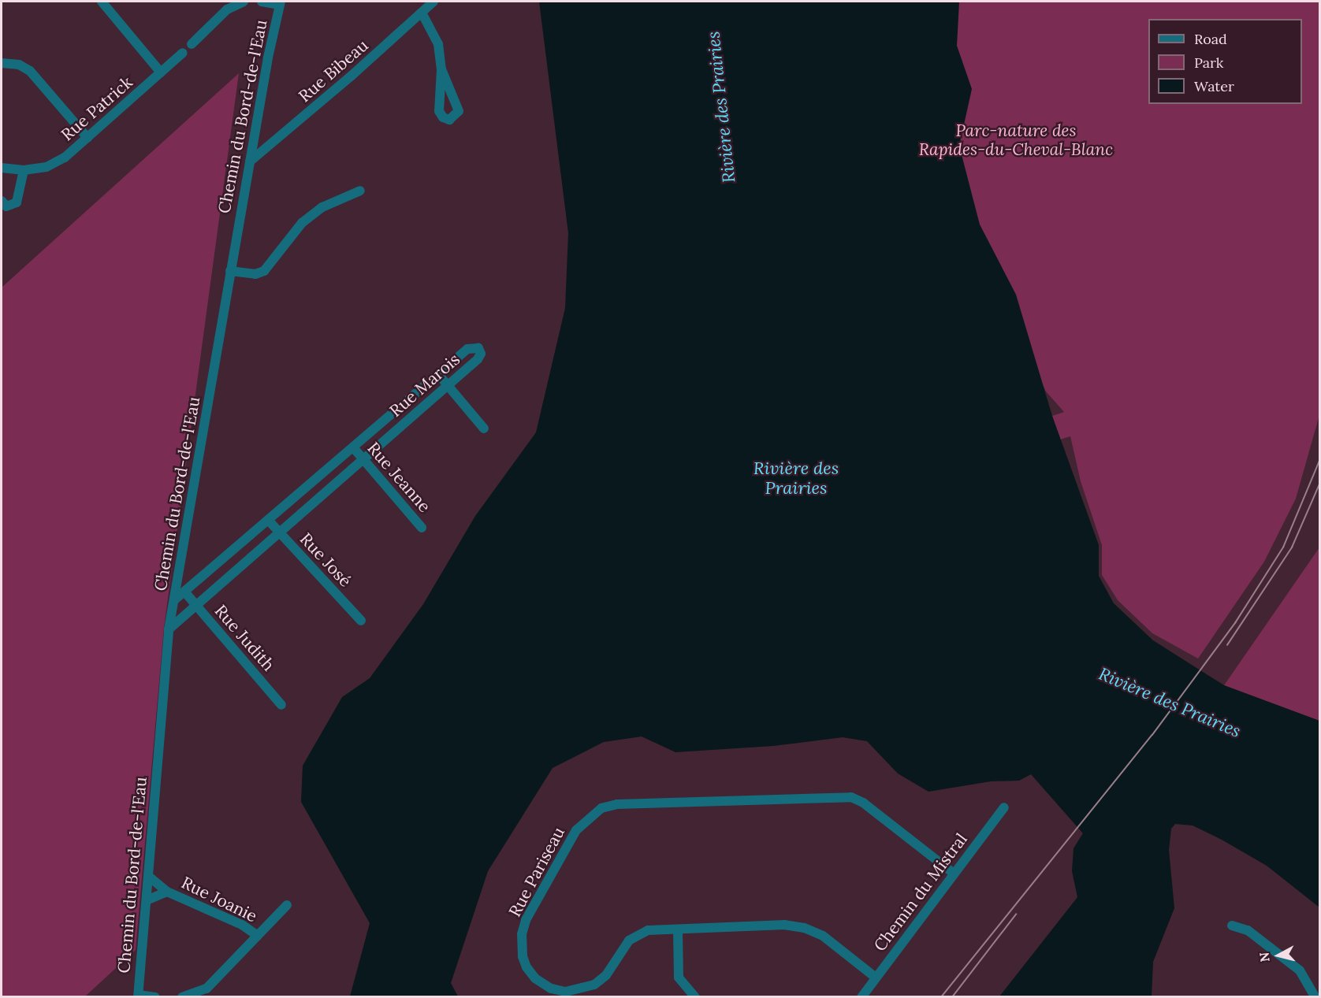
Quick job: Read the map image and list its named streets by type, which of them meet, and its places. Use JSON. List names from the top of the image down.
{
  "streets": {
    "street": [
      "Rue Bibeau",
      "Rue Patrick",
      "Chemin du Bord-de-l'Eau",
      "Rue Marois",
      "Rue Jeanne",
      "Rue José",
      "Rue Judith",
      "Rue Pariseau",
      "Chemin du Mistral",
      "Rue Joanie"
    ]
  },
  "crossings": [
    ["Rue Bibeau", "Chemin du Bord-de-l'Eau"],
    ["Chemin du Bord-de-l'Eau", "Rue Marois"],
    ["Chemin du Bord-de-l'Eau", "Rue Joanie"],
    ["Rue Marois", "Rue Jeanne"],
    ["Rue Marois", "Rue José"],
    ["Rue Marois", "Rue Judith"],
    ["Rue Pariseau", "Chemin du Mistral"]
  ],
  "water": ["Rivière des Prairies"],
  "parks": ["Parc-nature des Rapides-du-Cheval-Blanc"],
  "legend": ["Road", "Park", "Water"],
  "north": "left"
}
